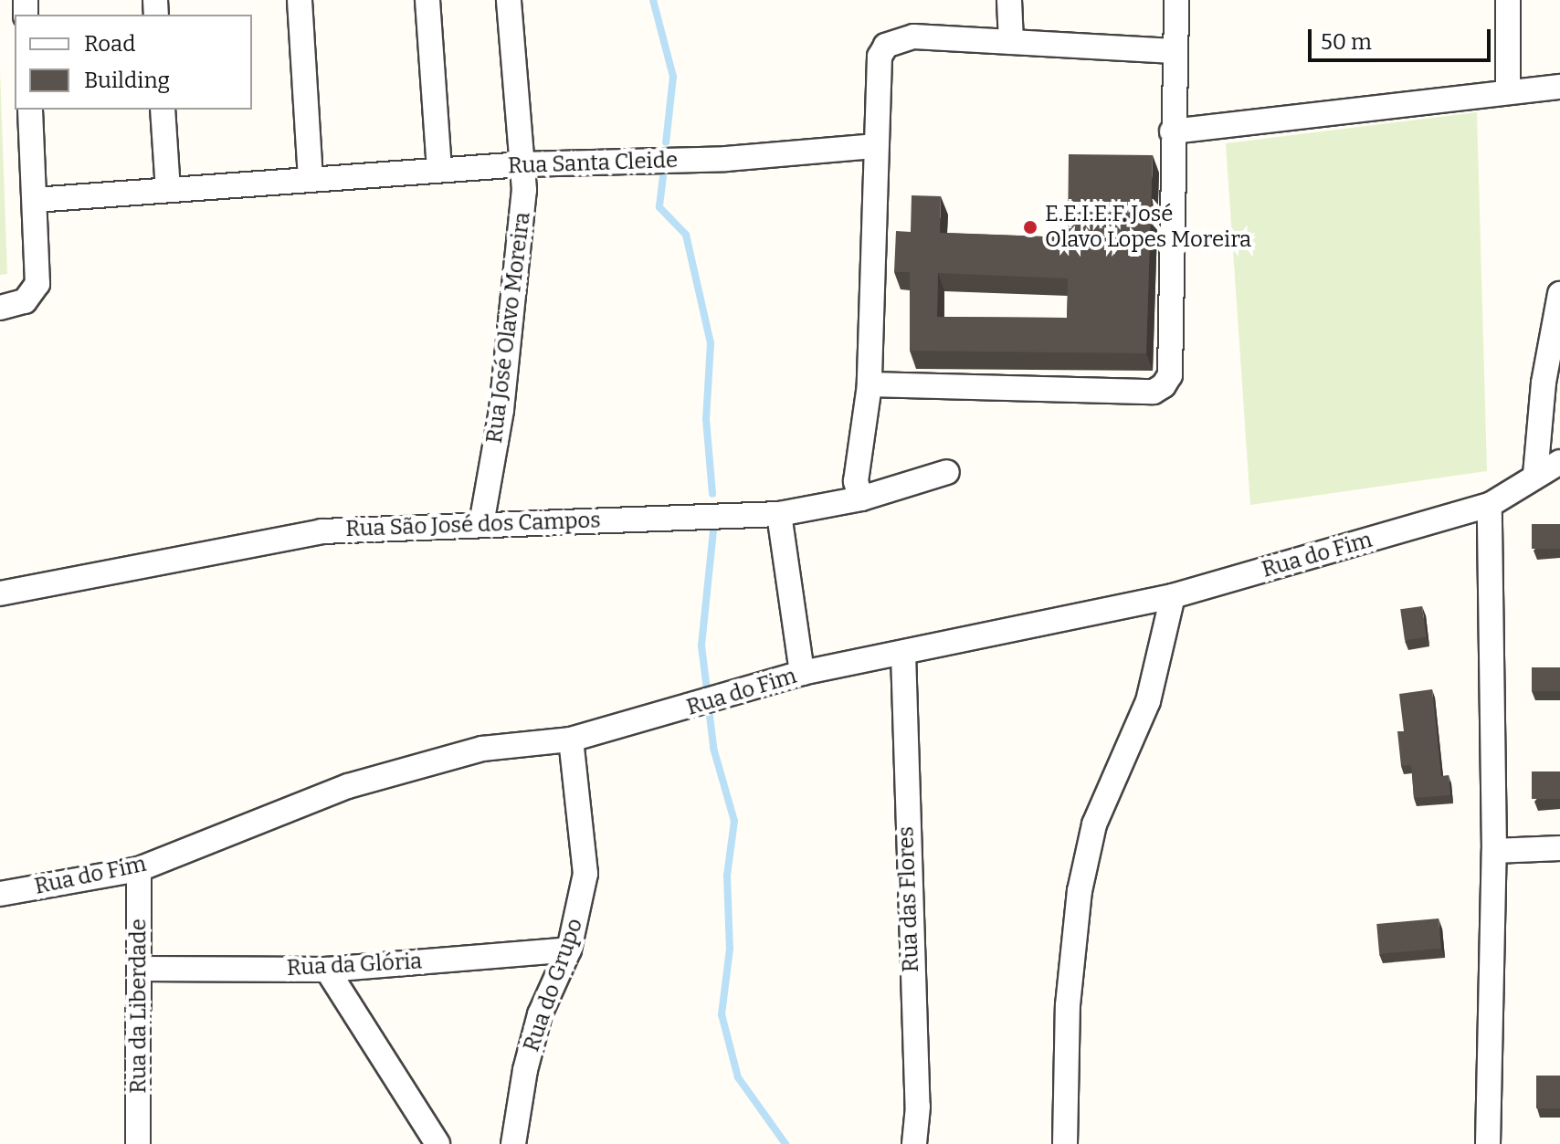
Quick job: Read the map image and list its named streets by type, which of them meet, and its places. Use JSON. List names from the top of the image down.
{
  "streets": {
    "street": [
      "Rua Santa Cleide",
      "Rua José Olavo Moreira",
      "Rua São José dos Campos",
      "Rua do Fim",
      "Rua das Flores",
      "Rua da Glória",
      "Rua do Grupo",
      "Rua da Liberdade"
    ]
  },
  "crossings": [
    ["Rua Santa Cleide", "Rua José Olavo Moreira"],
    ["Rua José Olavo Moreira", "Rua São José dos Campos"],
    ["Rua do Fim", "Rua das Flores"],
    ["Rua do Fim", "Rua do Grupo"],
    ["Rua do Fim", "Rua da Liberdade"],
    ["Rua da Glória", "Rua do Grupo"],
    ["Rua da Glória", "Rua da Liberdade"]
  ],
  "places": ["E.E.I.E.F. José Olavo Lopes Moreira"],
  "legend": ["Road", "Building"],
  "scale_bar": "50 m"
}
